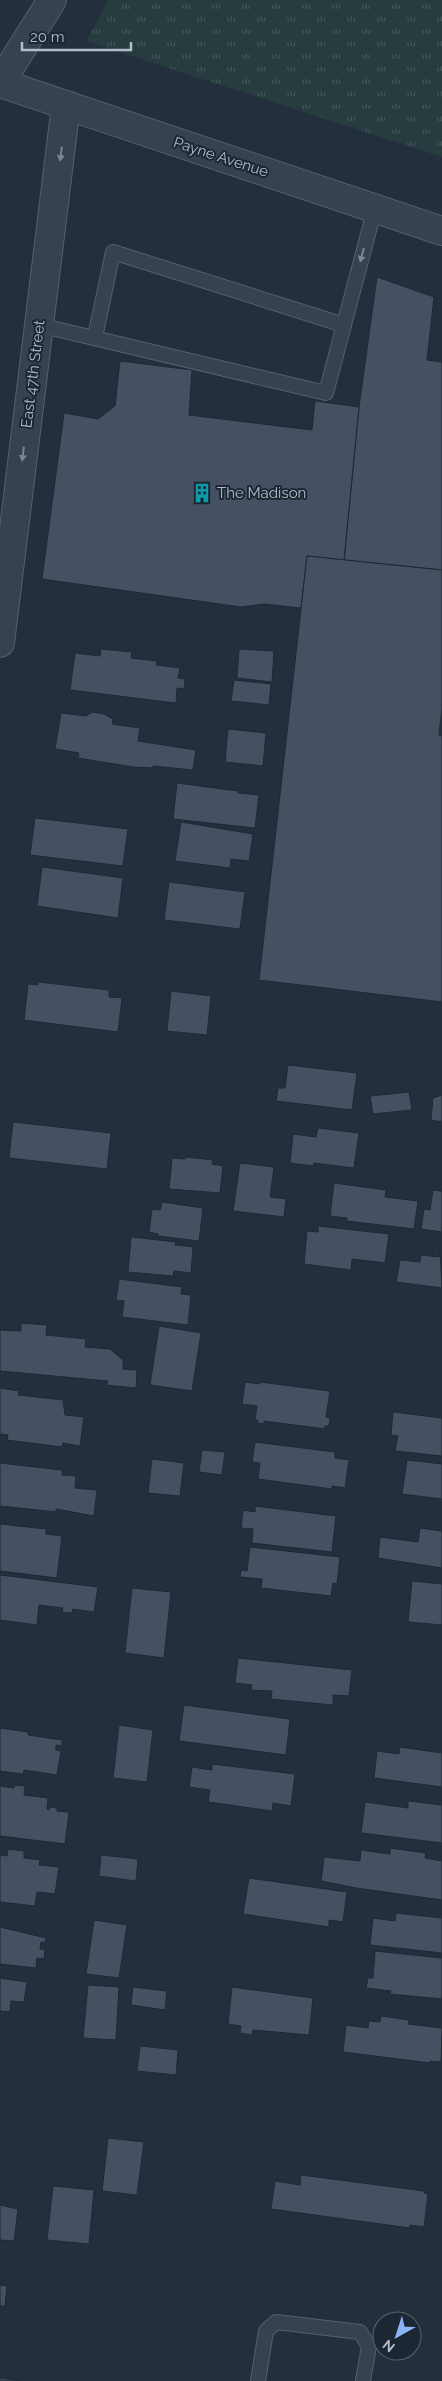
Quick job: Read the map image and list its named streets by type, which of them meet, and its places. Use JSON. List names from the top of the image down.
{
  "streets": {
    "street": ["Payne Avenue", "East 47th Street"]
  },
  "crossings": [
    ["Payne Avenue", "East 47th Street"]
  ],
  "one_way": ["East 47th Street"],
  "places": {
    "building": ["The Madison"]
  },
  "scale_bar": "20 m",
  "north": "bottom left"
}
